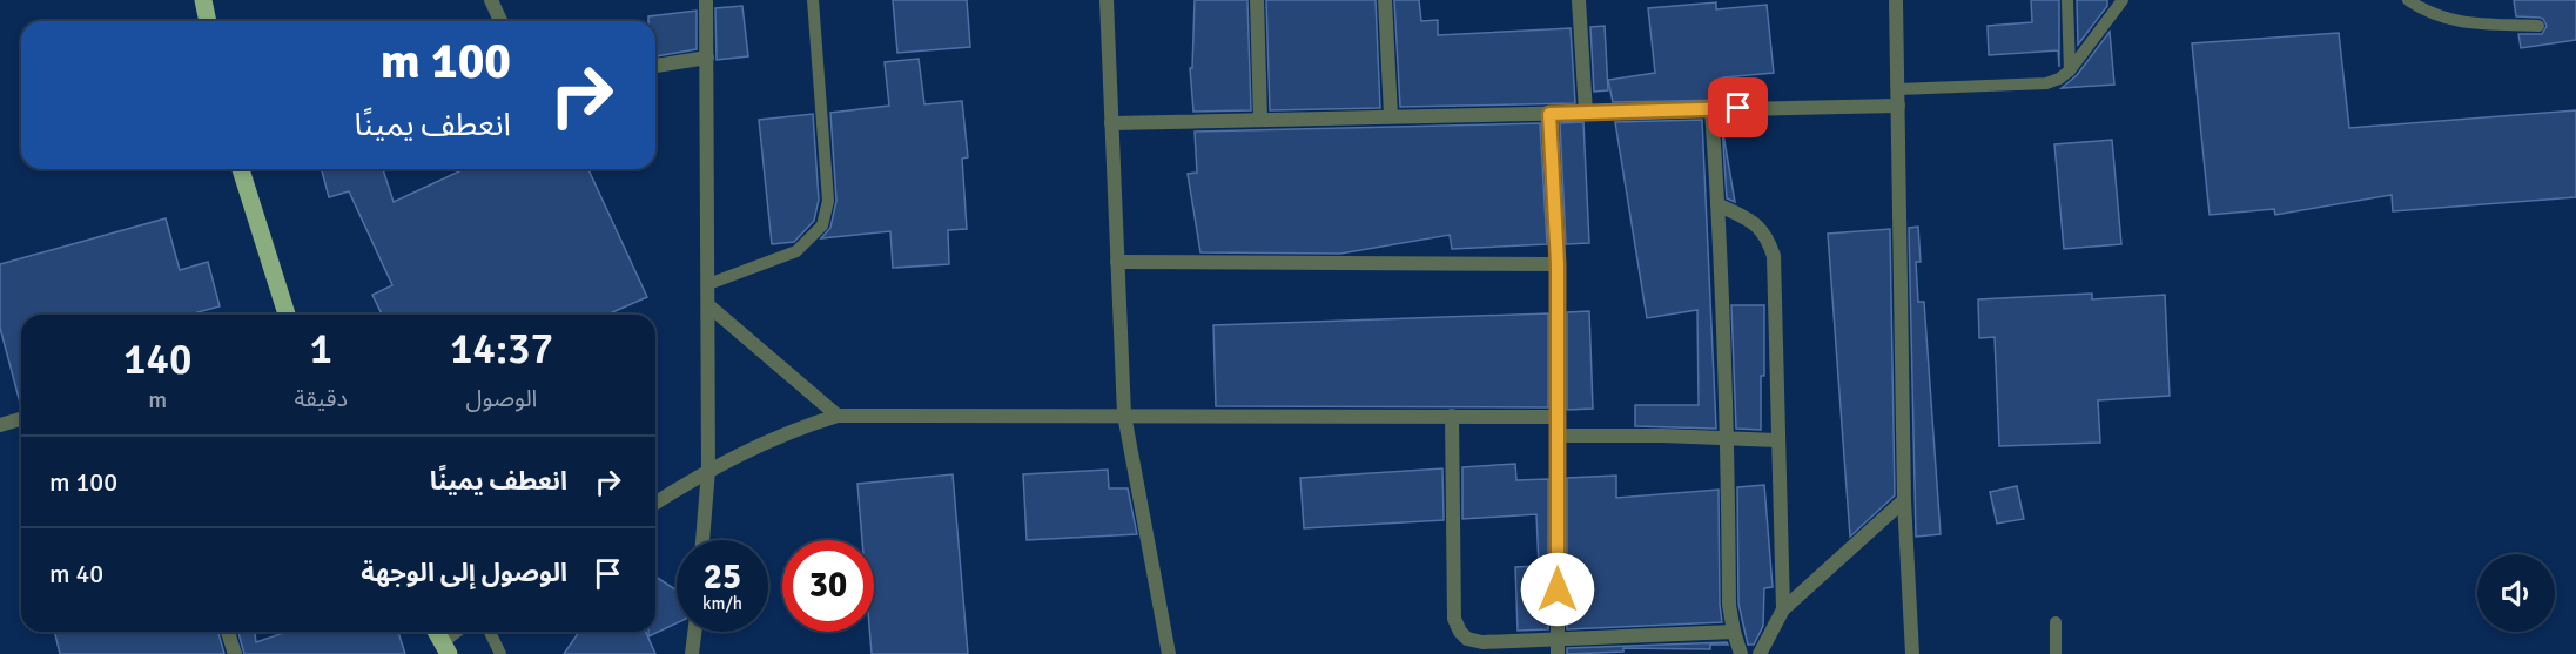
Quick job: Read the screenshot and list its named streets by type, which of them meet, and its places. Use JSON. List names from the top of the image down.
{
  "page": {
    "turn": ["100 m", "انعطف يمينًا"],
    "eta": [
      "14:37",
      "الوصول",
      "1",
      "دقيقة",
      "140",
      "m"
    ],
    "list": [
      {
        "name": "انعطف يمينًا",
        "value": "100 m"
      },
      {
        "name": "الوصول إلى الوجهة",
        "value": "40 m"
      }
    ],
    "speed": "25 km/h",
    "limit": "30"
  }
}
